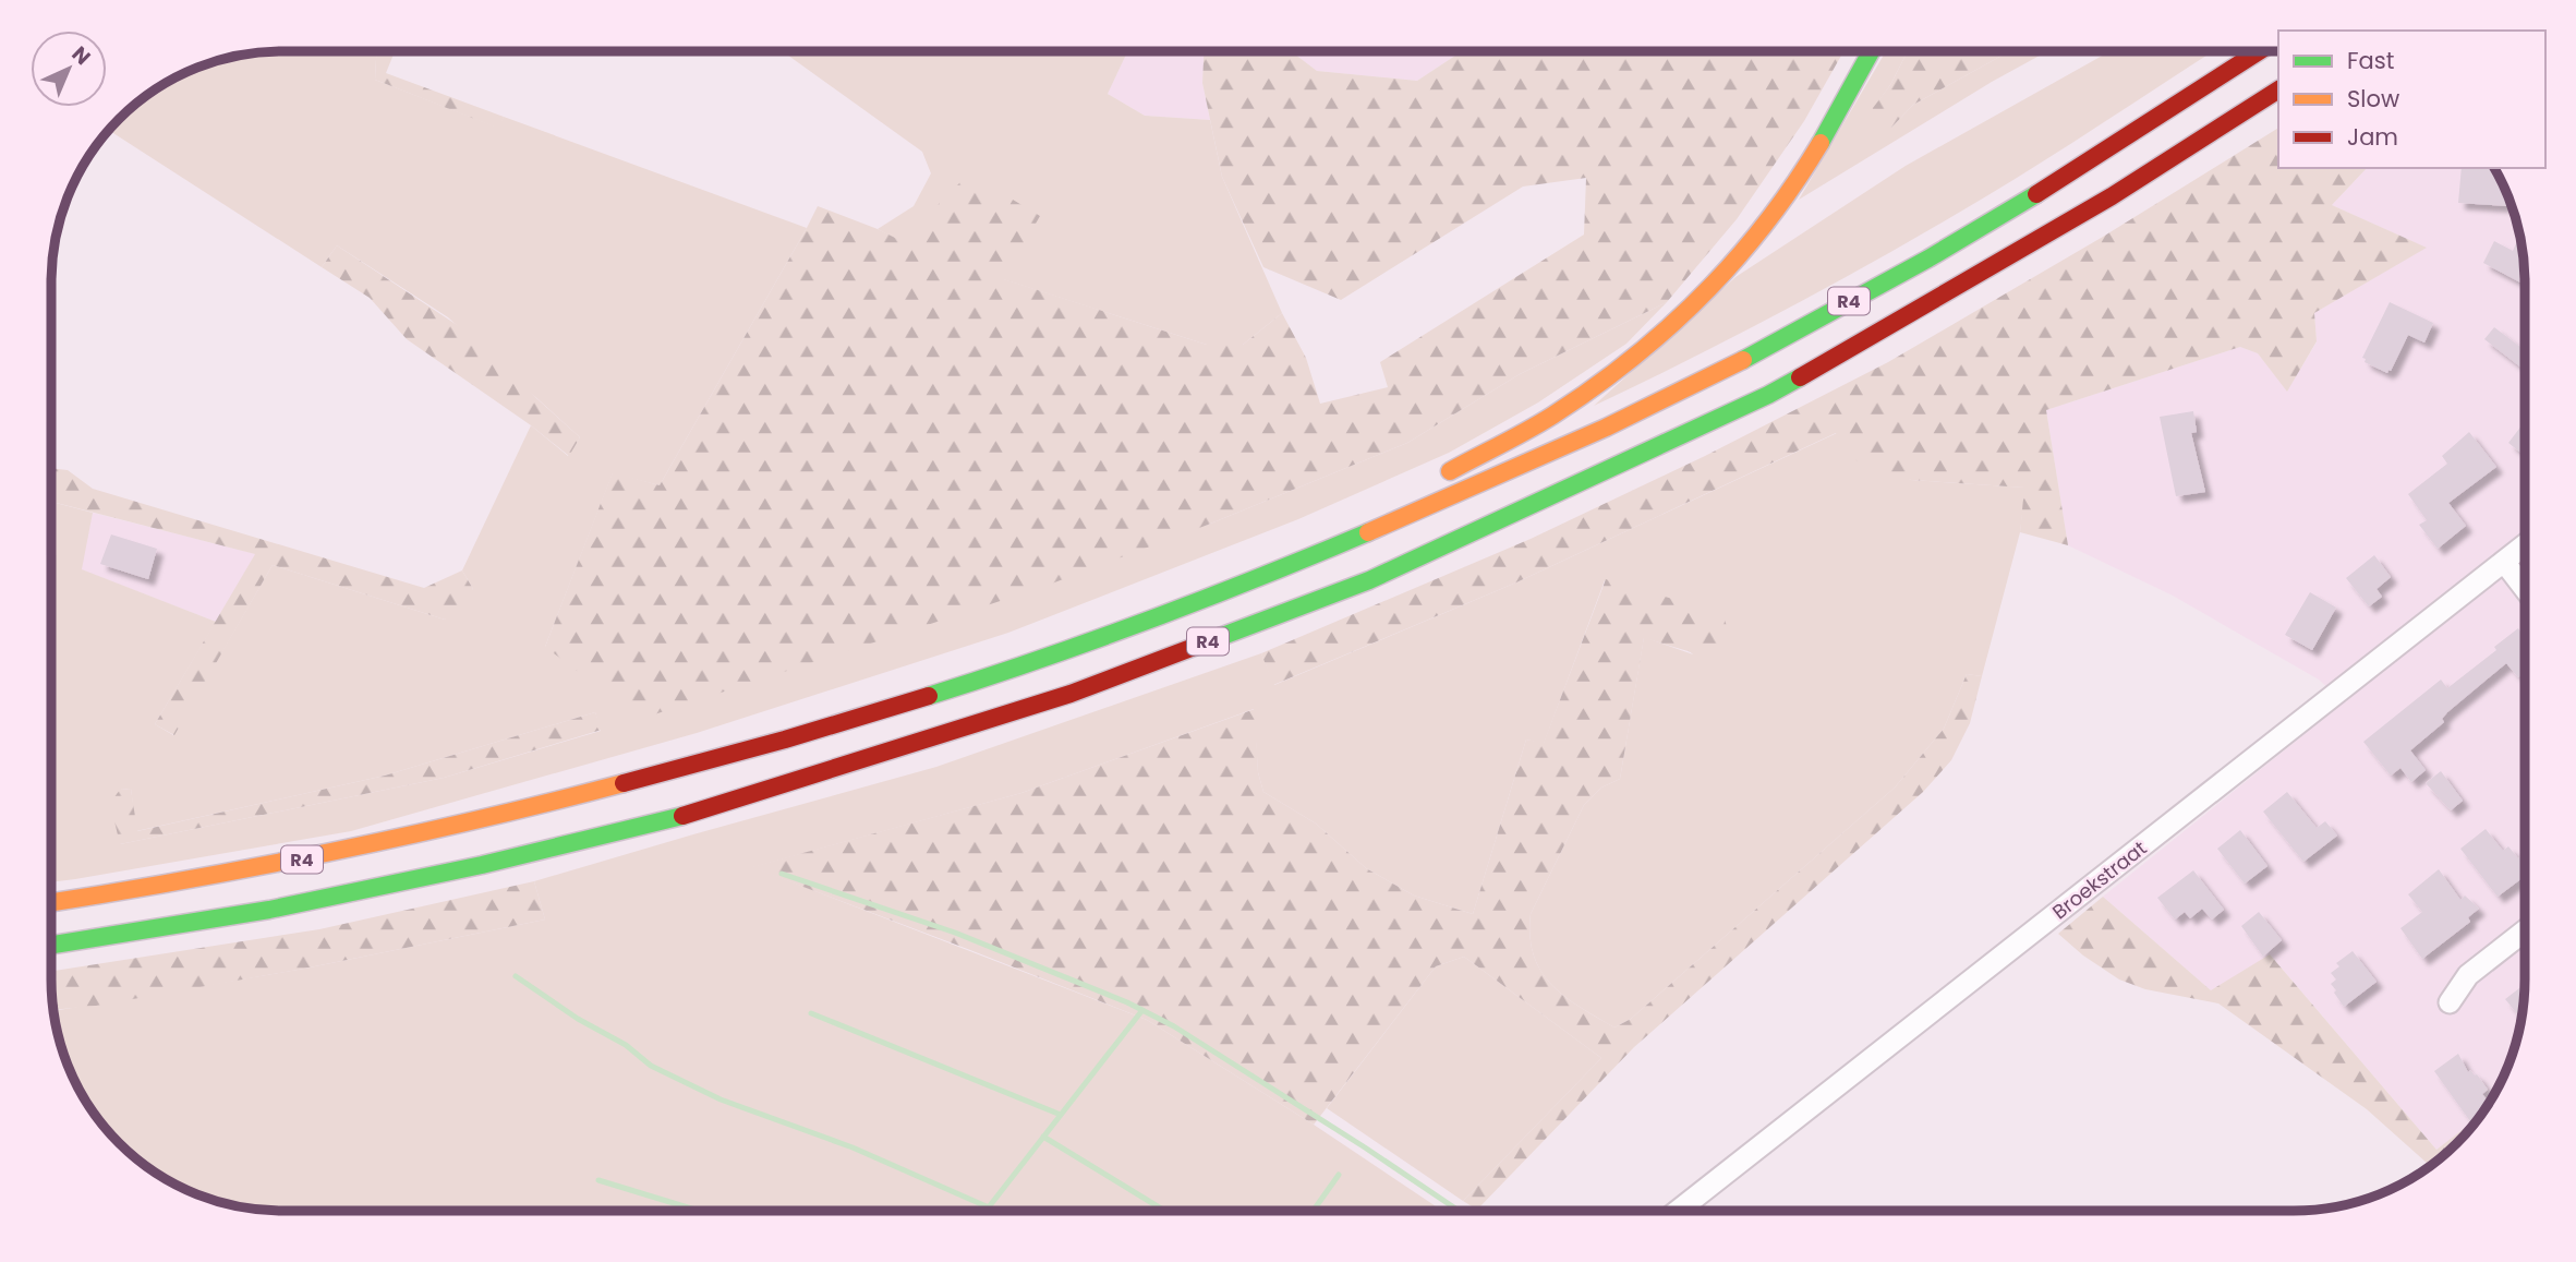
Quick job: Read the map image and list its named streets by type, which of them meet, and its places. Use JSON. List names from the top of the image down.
{
  "streets": {
    "highway": ["R4"],
    "street": ["Broekstraat"]
  },
  "legend": ["Fast", "Slow", "Jam"],
  "north": "top right"
}
